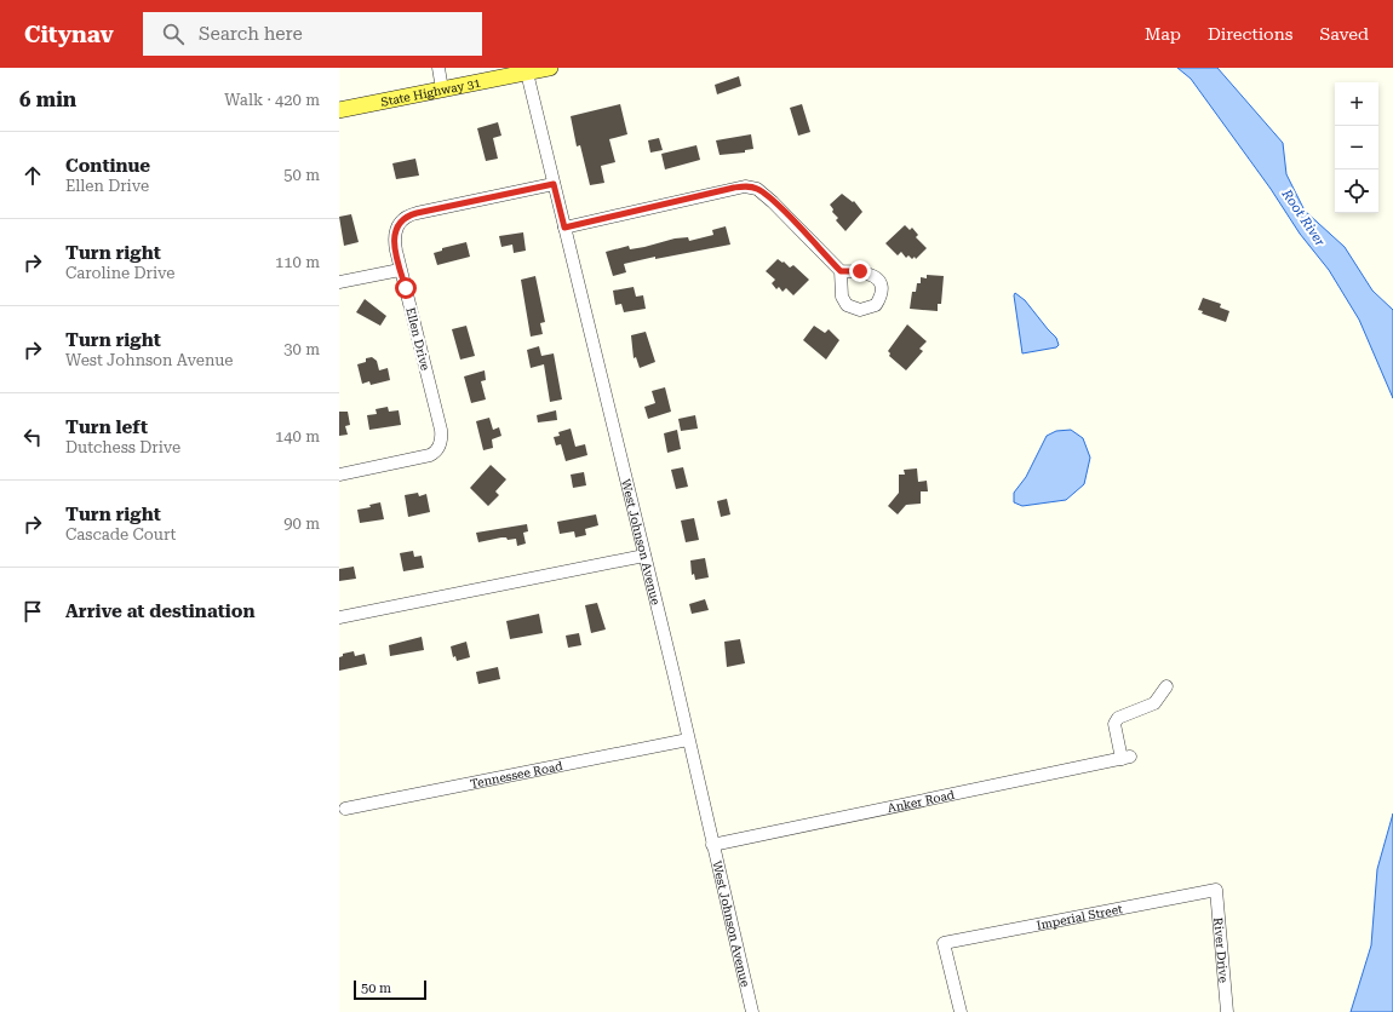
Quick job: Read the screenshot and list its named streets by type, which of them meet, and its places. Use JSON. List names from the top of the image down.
{
  "streets": {
    "main road": ["State Highway 31"],
    "street": [
      "Ellen Drive",
      "West Johnson Avenue",
      "Tennessee Road",
      "Anker Road",
      "Imperial Street",
      "River Drive"
    ]
  },
  "crossings": [
    ["State Highway 31", "West Johnson Avenue"],
    ["Ellen Drive", "West Johnson Avenue"],
    ["West Johnson Avenue", "Tennessee Road"],
    ["West Johnson Avenue", "Anker Road"],
    ["Imperial Street", "River Drive"]
  ],
  "water": ["Root River"],
  "scale_bar": "50 m",
  "page": {
    "header": "Citynav",
    "search": "Search here",
    "nav": ["Map", "Directions", "Saved"],
    "heading": ["6 min", "Walk · 420 m"],
    "map_buttons": ["+", "−"],
    "list": [
      ["Continue", "Ellen Drive", "50 m"],
      ["Turn right", "Caroline Drive", "110 m"],
      ["Turn right", "West Johnson Avenue", "30 m"],
      ["Turn left", "Dutchess Drive", "140 m"],
      ["Turn right", "Cascade Court", "90 m"],
      "Arrive at destination"
    ],
    "scale": "50 m"
  }
}
